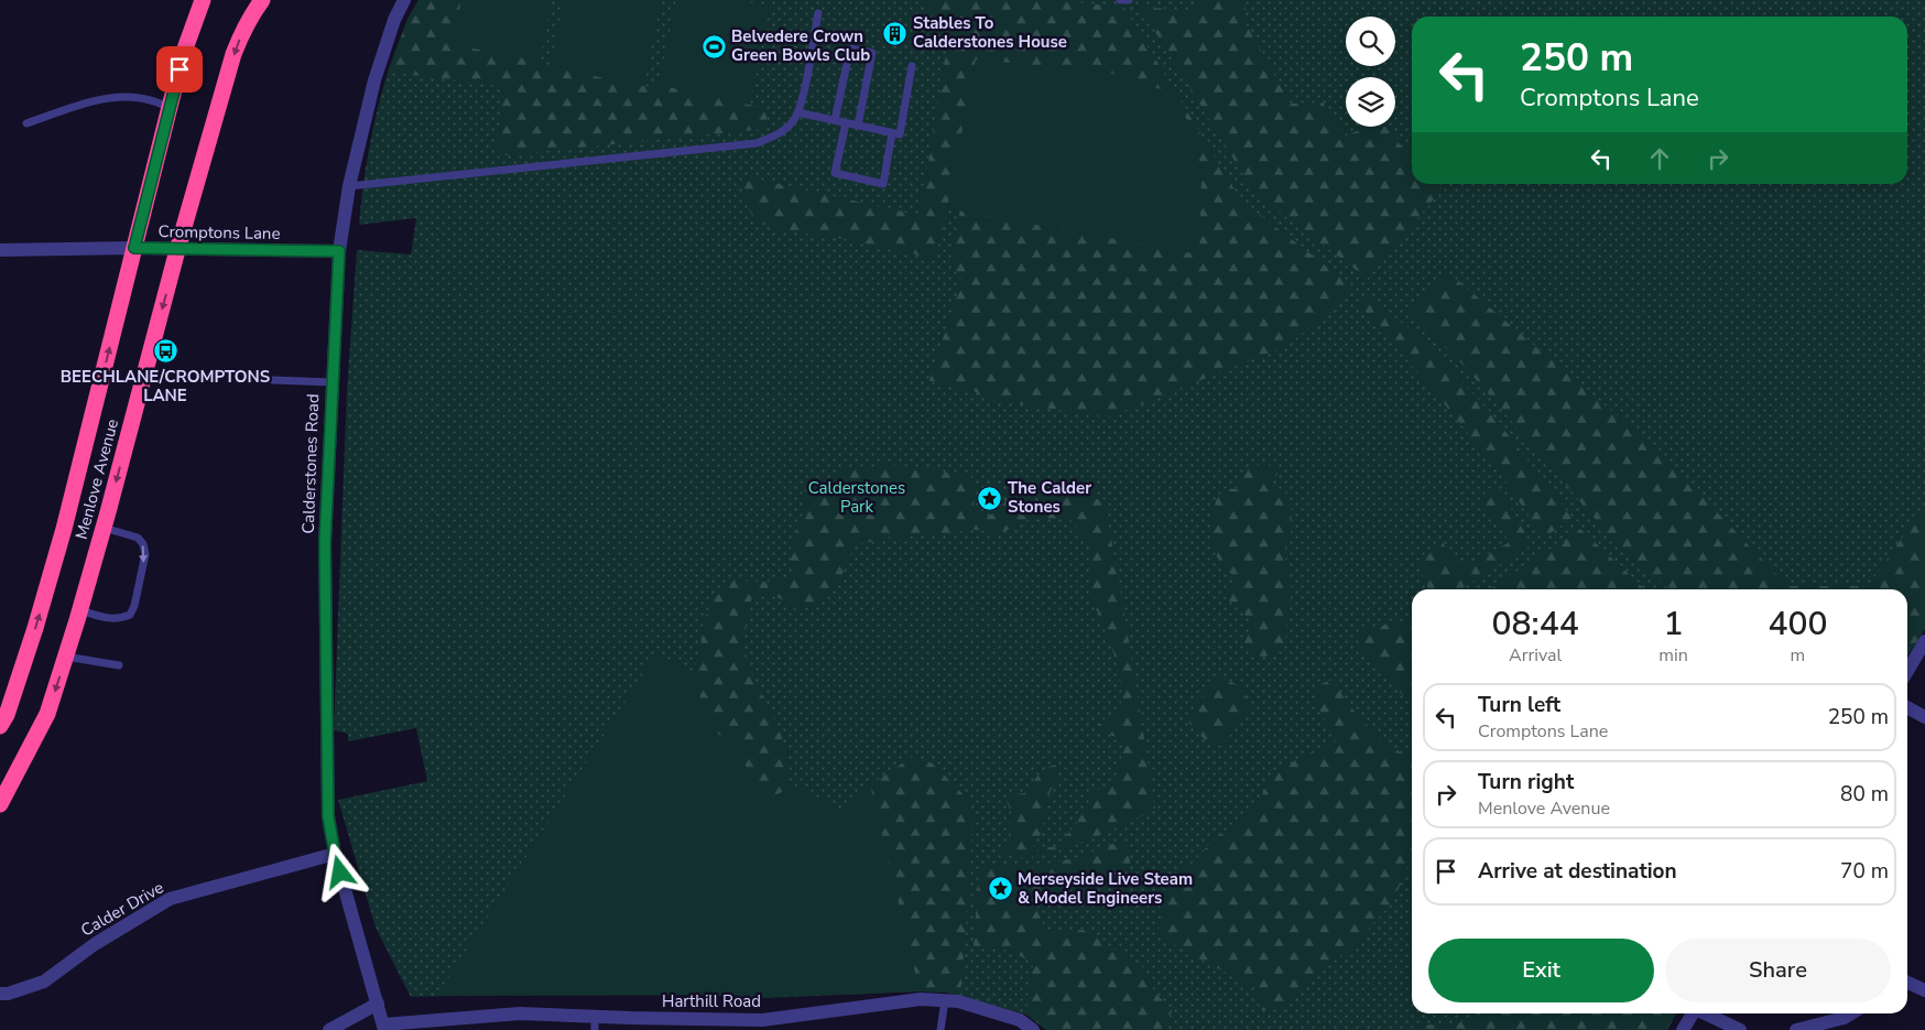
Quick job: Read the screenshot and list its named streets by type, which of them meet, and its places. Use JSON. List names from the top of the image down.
{
  "streets": {
    "highway": ["Menlove Avenue"],
    "street": [
      "Cromptons Lane",
      "Calderstones Road",
      "Calder Drive",
      "Harthill Road"
    ]
  },
  "crossings": [
    ["Cromptons Lane", "Calderstones Road"],
    ["Cromptons Lane", "Menlove Avenue"],
    ["Calderstones Road", "Calder Drive"],
    ["Calderstones Road", "Harthill Road"]
  ],
  "parks": ["Calderstones Park"],
  "places": {
    "building": ["Stables To Calderstones House"],
    "sports": ["Belvedere Crown Green Bowls Club"],
    "bus stop": ["BEECHLANE/CROMPTONS LANE"],
    "place": ["The Calder Stones", "Merseyside Live Steam & Model Engineers"]
  },
  "page": {
    "turn": ["250 m", "Cromptons Lane"],
    "eta": [
      "08:44",
      "Arrival",
      "1",
      "min",
      "400",
      "m"
    ],
    "list": [
      {
        "name": "Turn left",
        "note": "Cromptons Lane",
        "value": "250 m"
      },
      {
        "name": "Turn right",
        "note": "Menlove Avenue",
        "value": "80 m"
      },
      {
        "name": "Arrive at destination",
        "value": "70 m"
      }
    ],
    "buttons": ["Exit", "Share"]
  }
}
